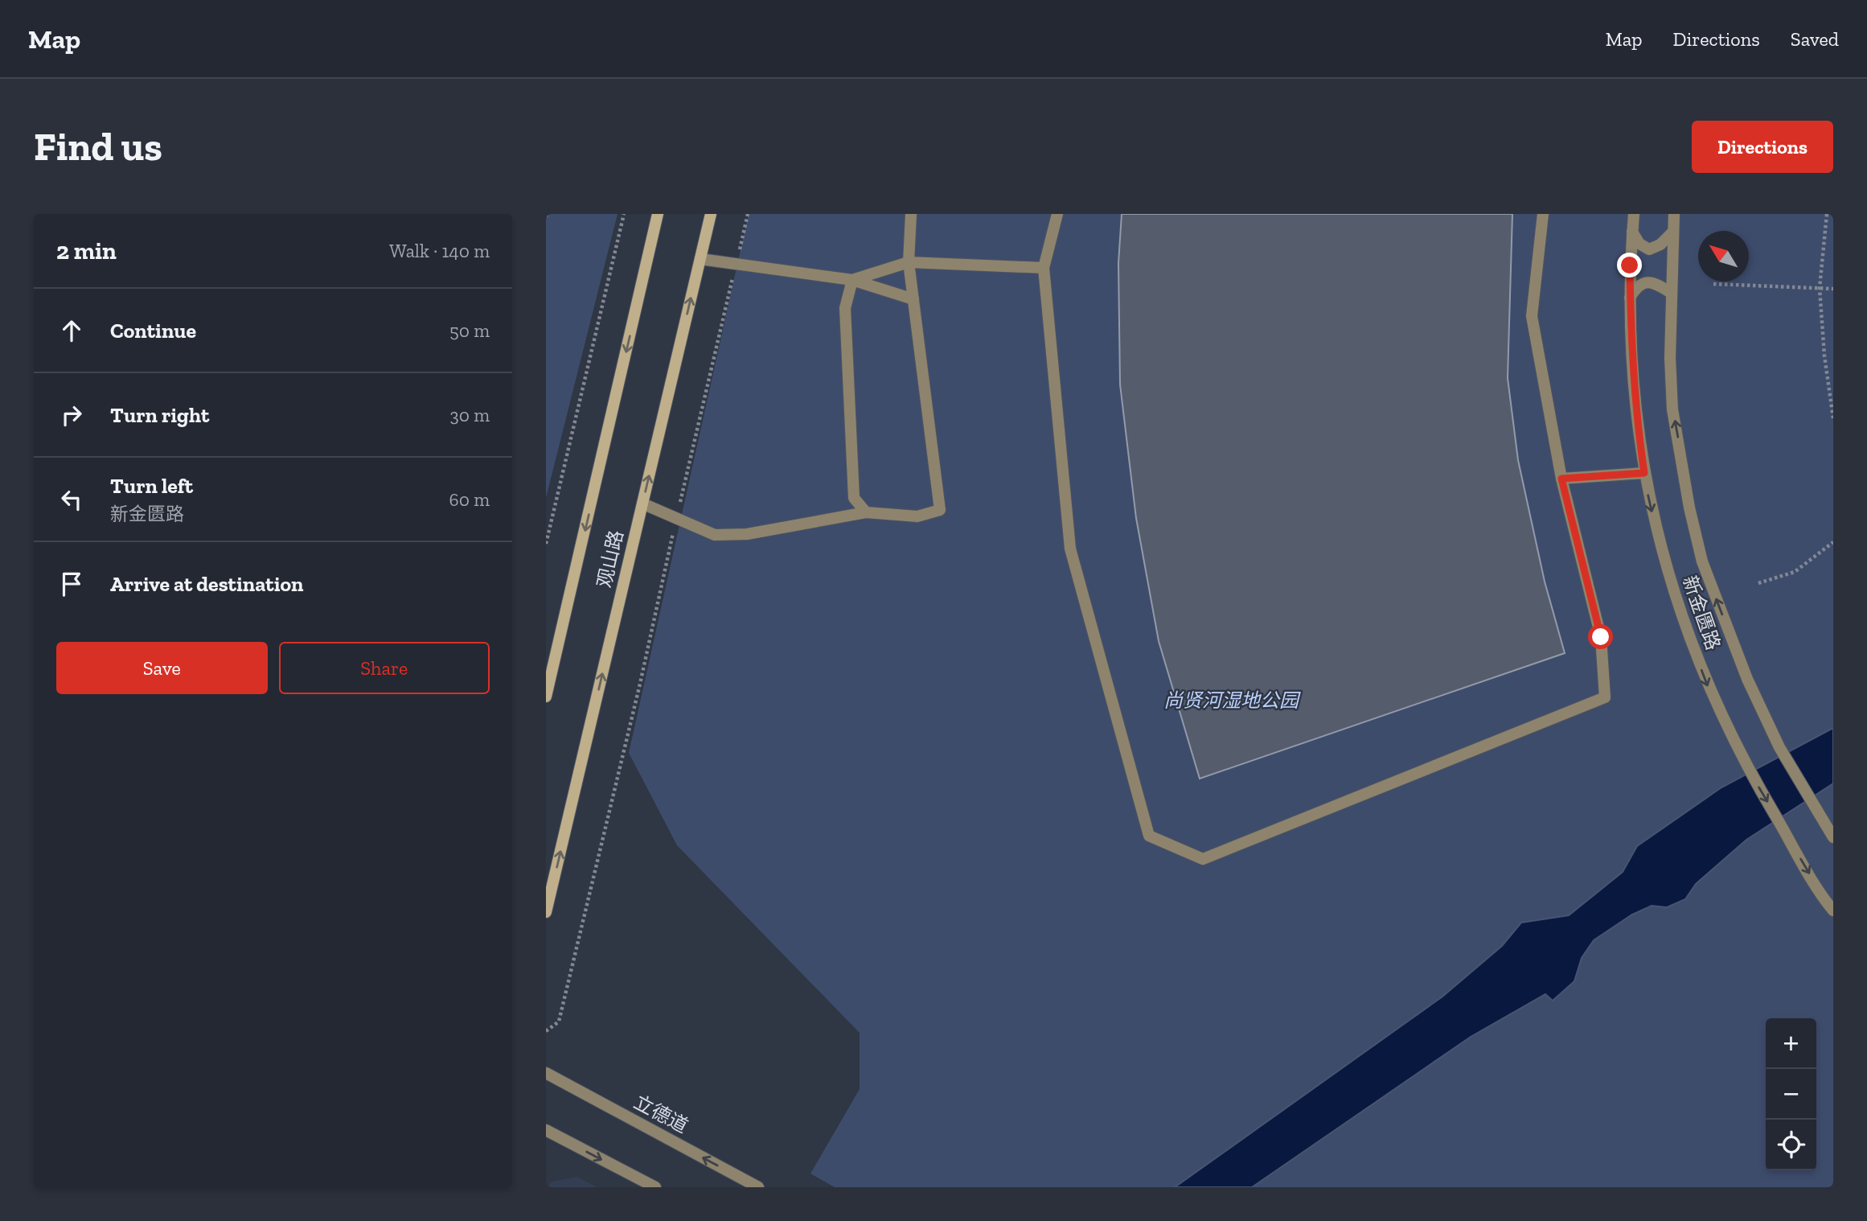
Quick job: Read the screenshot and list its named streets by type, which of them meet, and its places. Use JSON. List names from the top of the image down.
{
  "streets": {
    "main road": ["观山路"],
    "street": ["新金匮路", "立德道"]
  },
  "parks": ["尚贤河湿地公园"],
  "north": "top left",
  "page": {
    "header": "Map",
    "nav": ["Map", "Directions", "Saved"],
    "buttons": [
      "Directions",
      ["Save", "Share"]
    ],
    "title": "Find us",
    "heading": ["2 min", "Walk · 140 m"],
    "list": [
      ["Continue", "50 m"],
      ["Turn right", "30 m"],
      ["Turn left", "新金匮路", "60 m"],
      "Arrive at destination"
    ],
    "map_buttons": ["+", "−"]
  }
}
